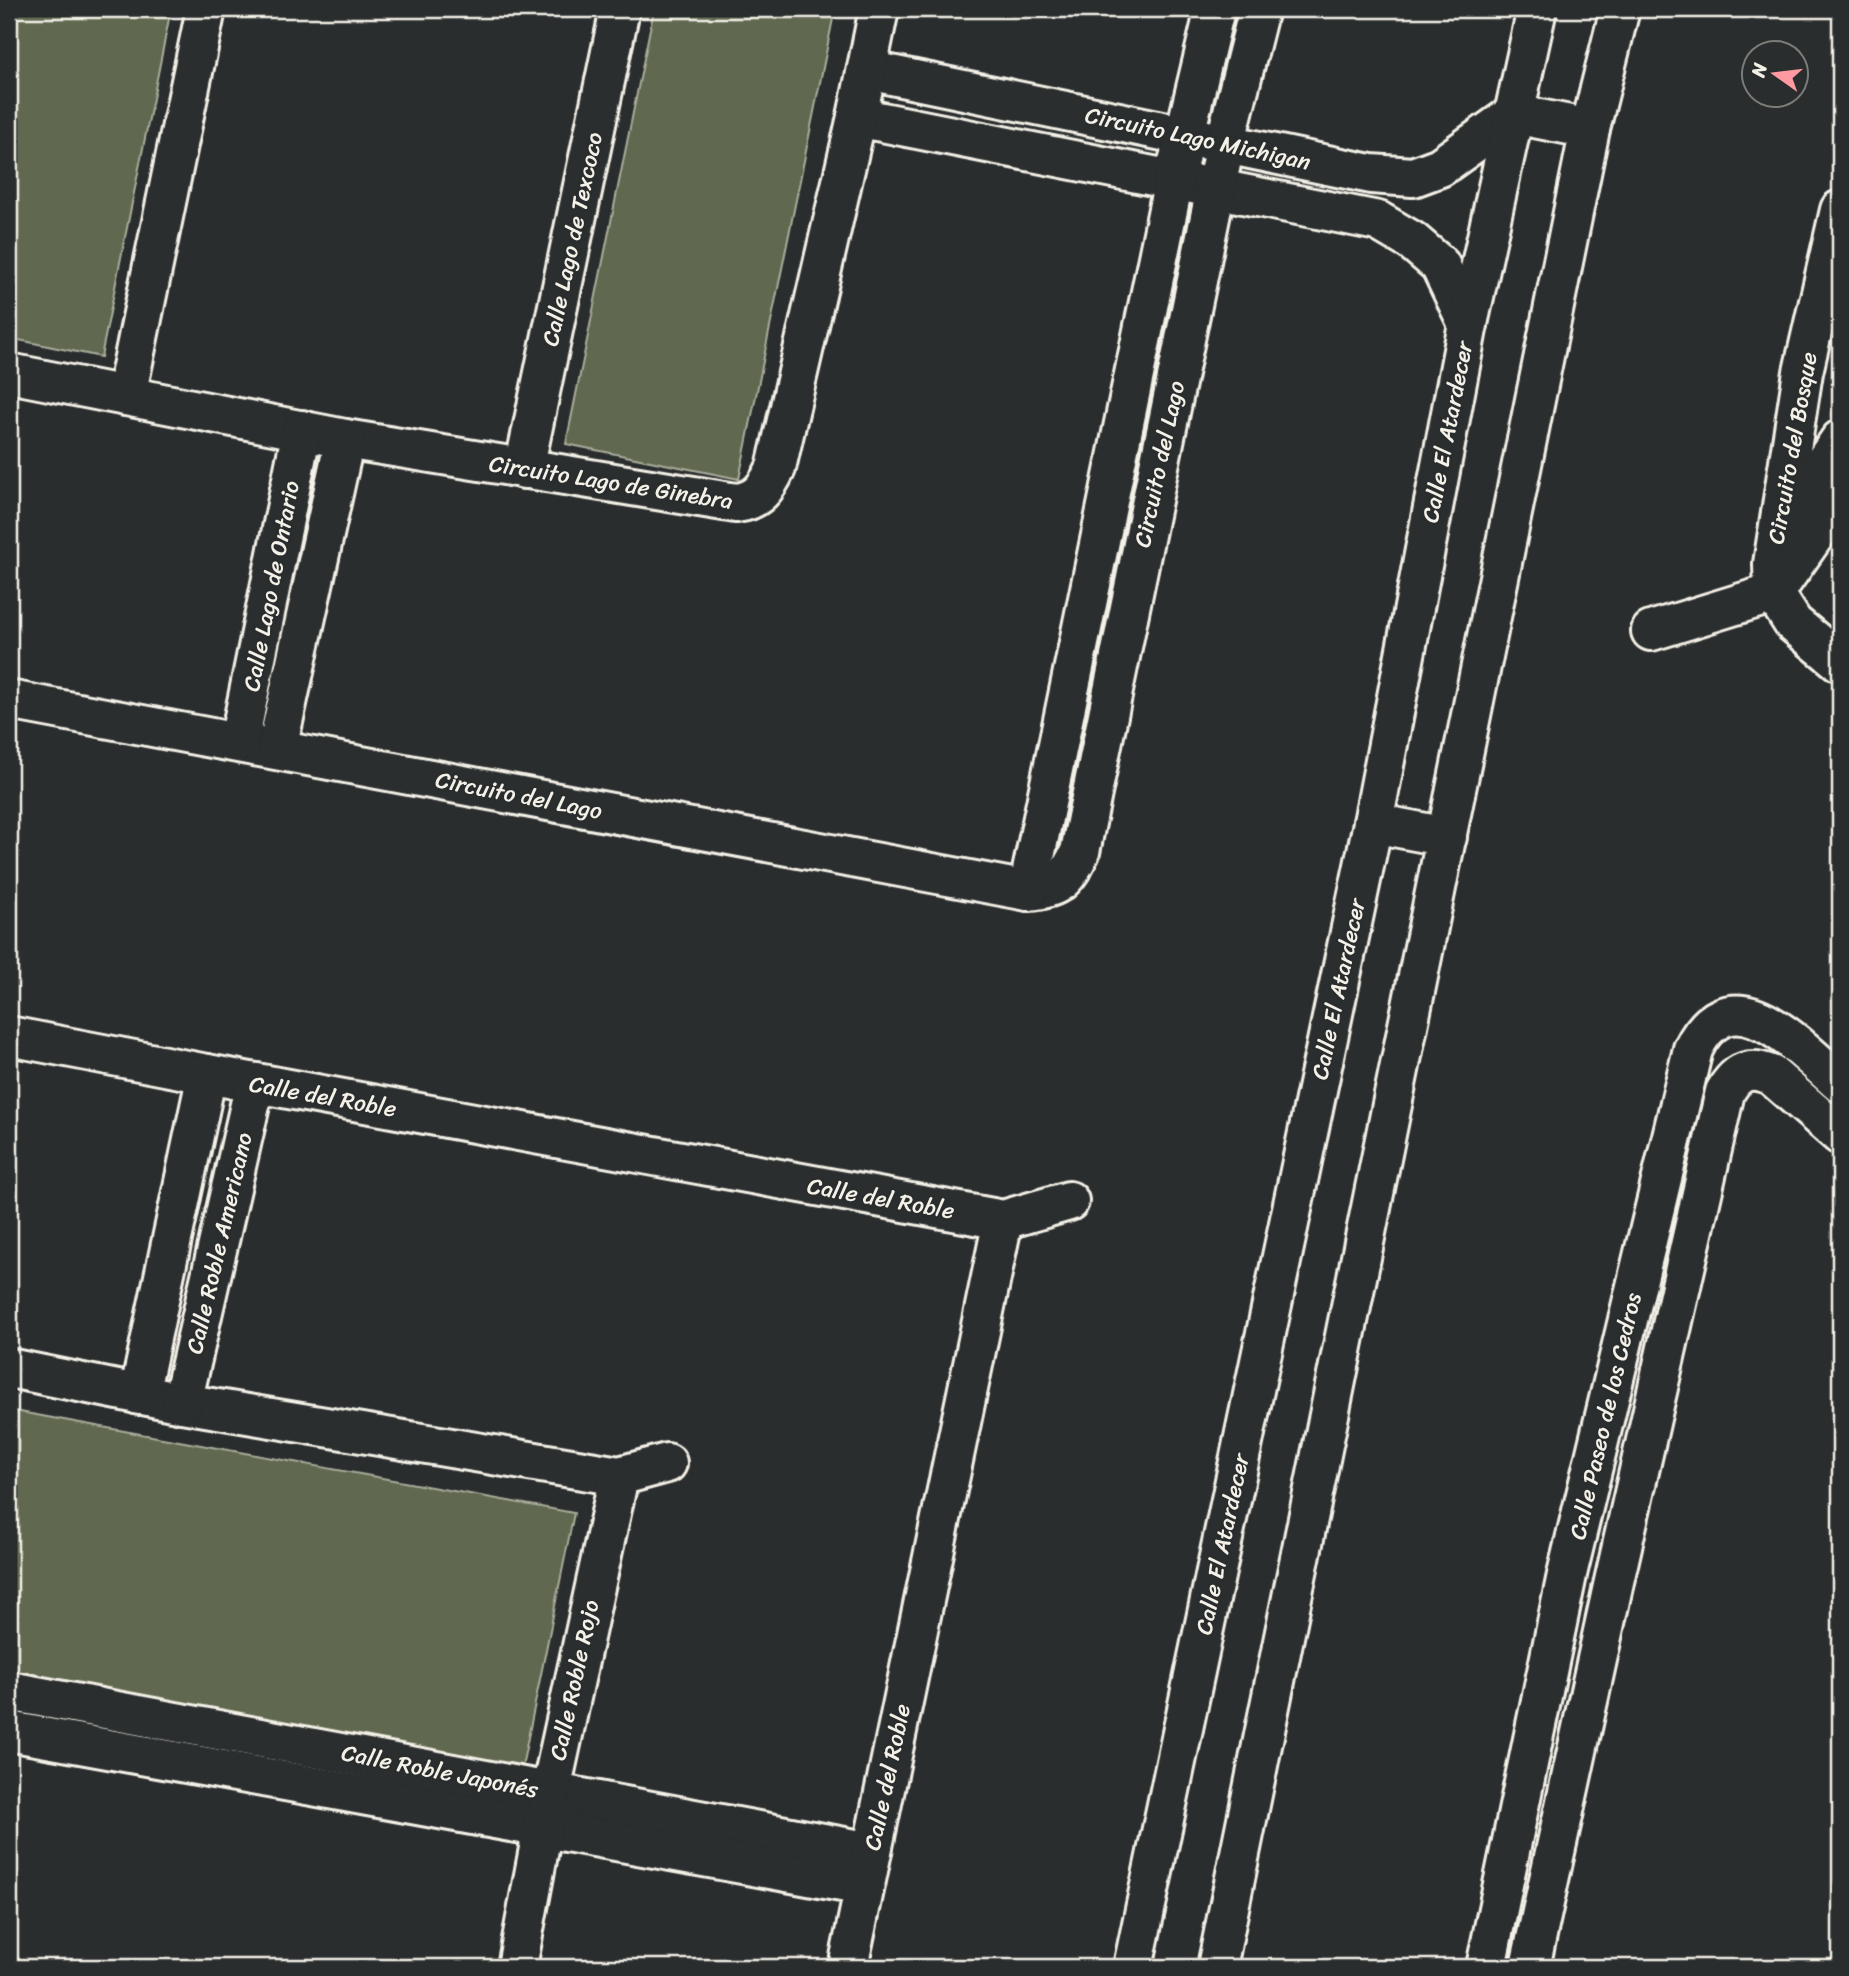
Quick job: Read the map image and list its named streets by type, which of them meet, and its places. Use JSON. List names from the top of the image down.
{
  "streets": {
    "street": [
      "Circuito Lago Michigan",
      "Calle Lago de Texcoco",
      "Calle El Atardecer",
      "Circuito del Bosque",
      "Circuito del Lago",
      "Circuito Lago de Ginebra",
      "Calle Lago de Ontario",
      "Calle del Roble",
      "Calle Roble Americano",
      "Calle Paseo de los Cedros",
      "Calle Roble Rojo",
      "Calle Roble Japonés"
    ]
  },
  "crossings": [
    ["Circuito Lago Michigan", "Calle El Atardecer"],
    ["Circuito Lago Michigan", "Circuito del Lago"],
    ["Circuito Lago Michigan", "Circuito Lago de Ginebra"],
    ["Calle Lago de Texcoco", "Circuito Lago de Ginebra"],
    ["Circuito del Lago", "Calle Lago de Ontario"],
    ["Circuito Lago de Ginebra", "Calle Lago de Ontario"],
    ["Calle del Roble", "Calle Roble Americano"],
    ["Calle del Roble", "Calle Roble Japonés"],
    ["Calle Roble Rojo", "Calle Roble Japonés"]
  ],
  "north": "left"
}
